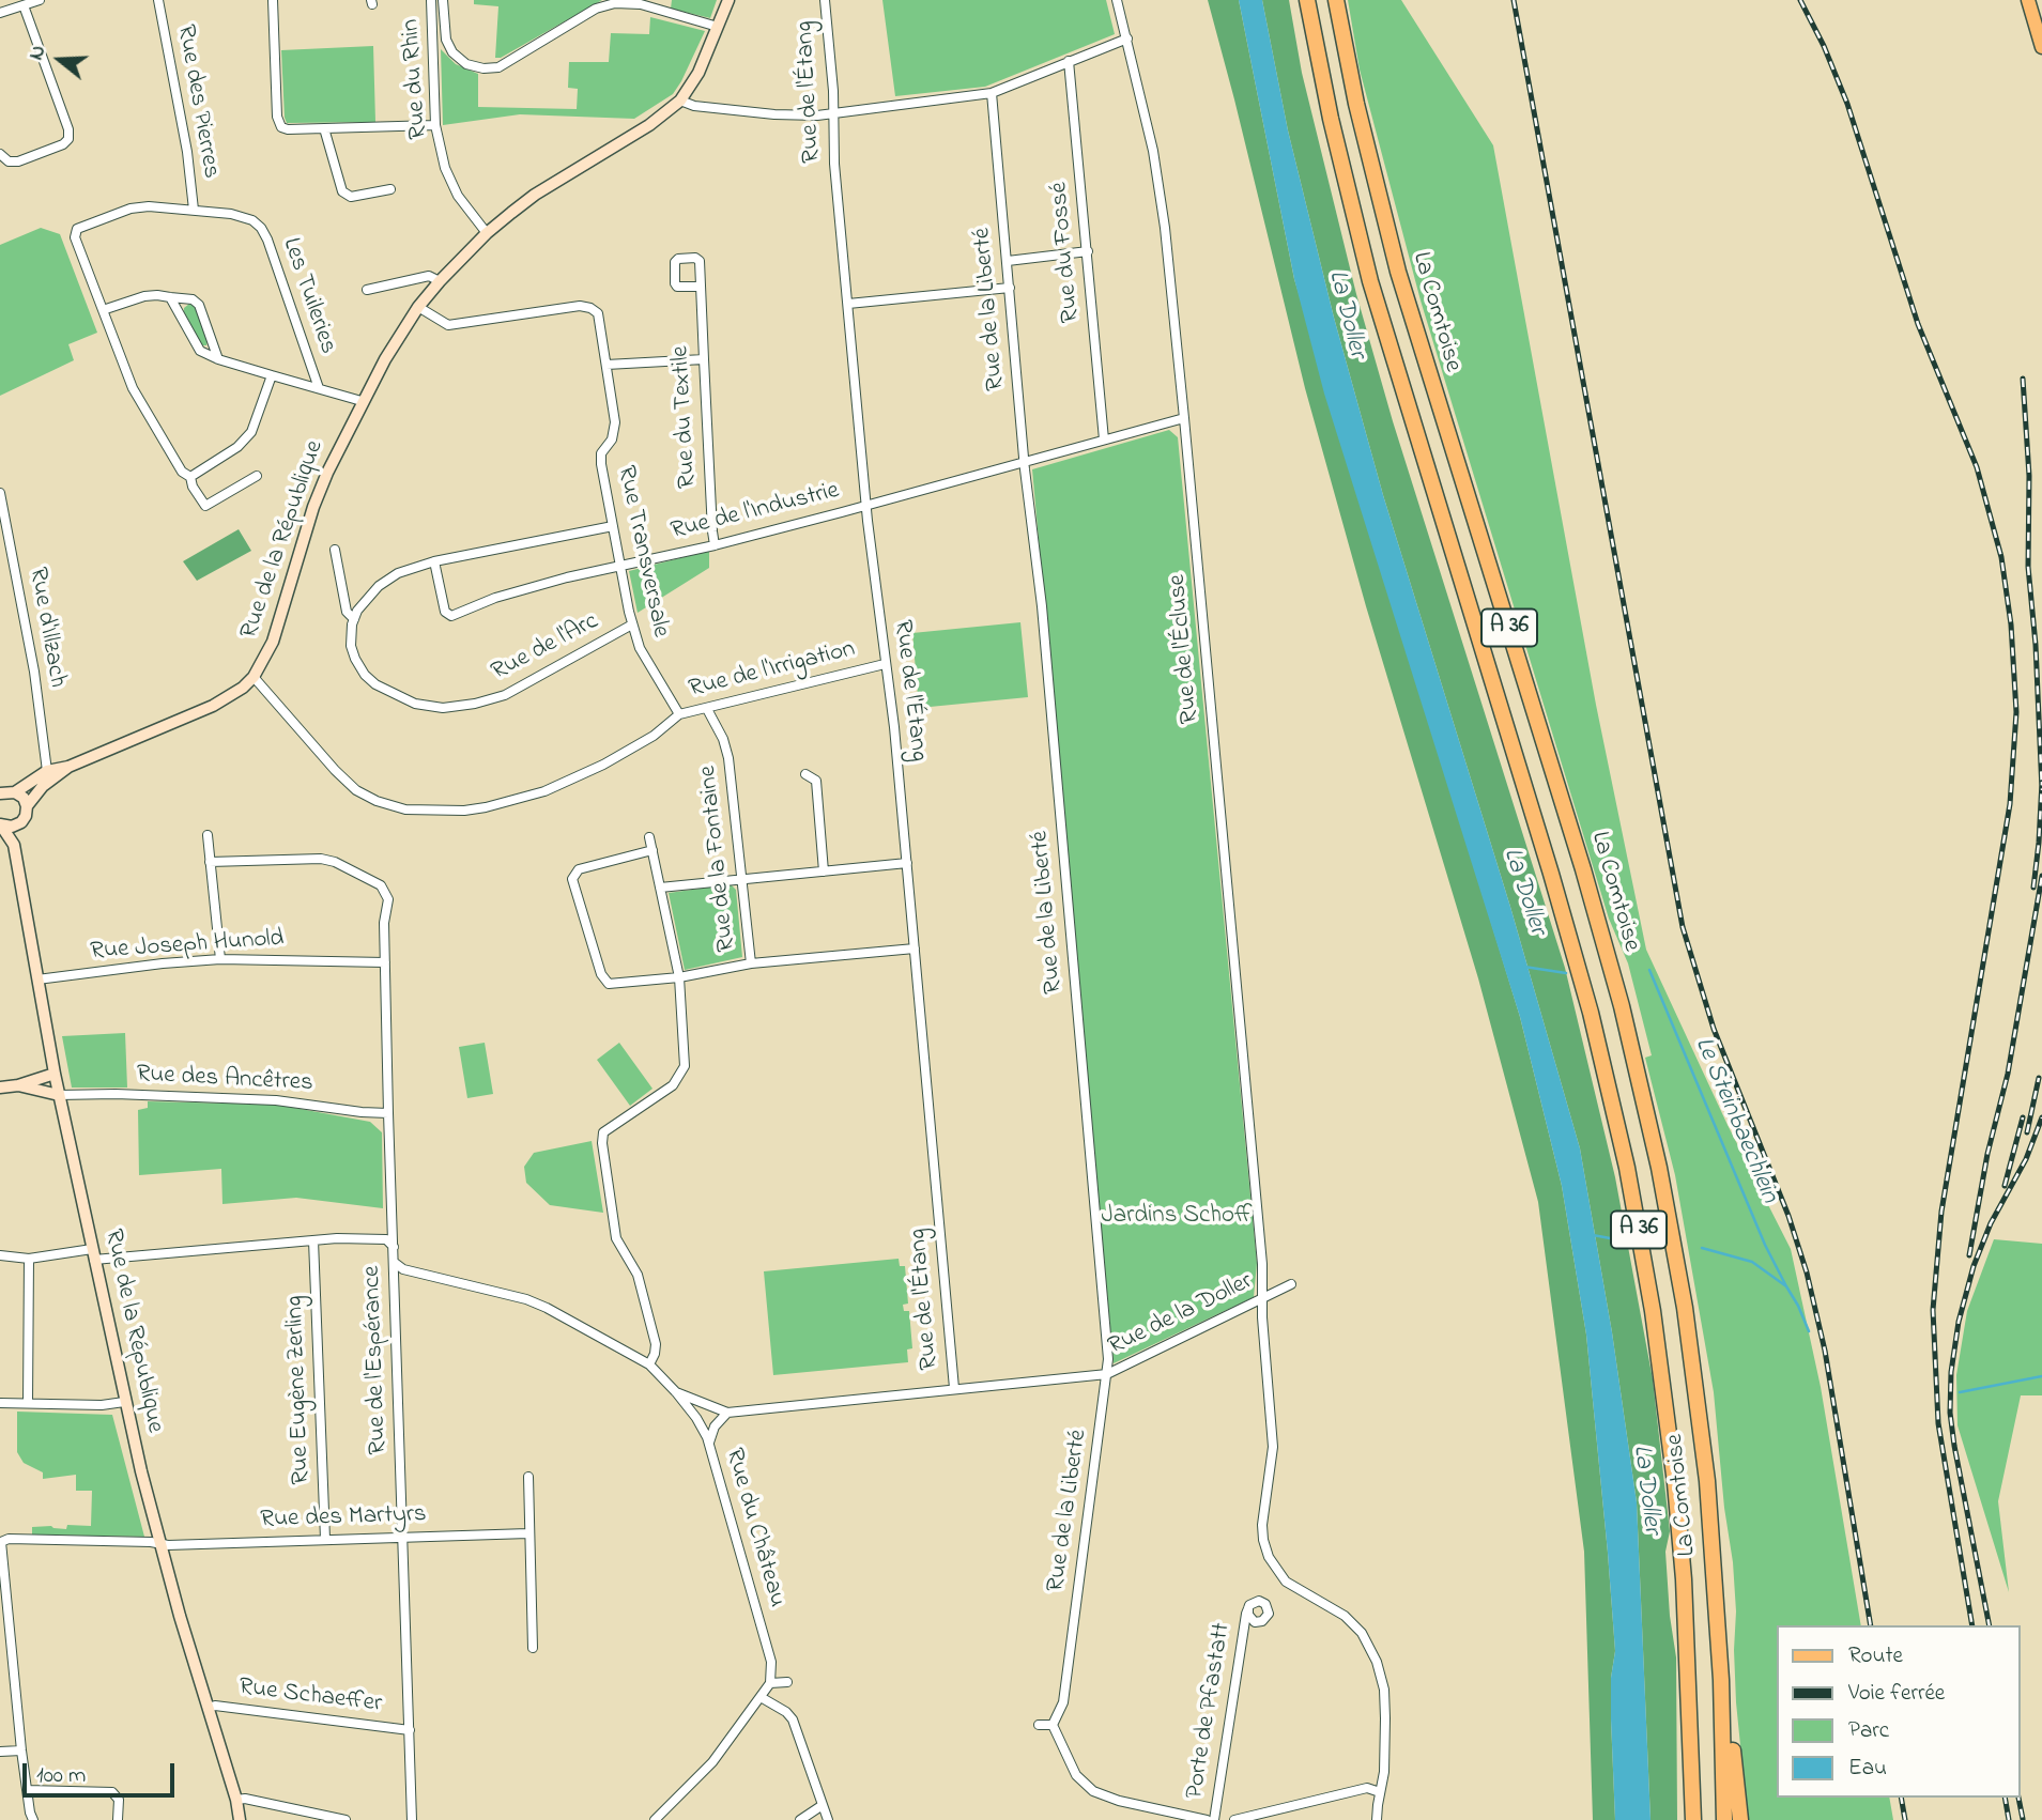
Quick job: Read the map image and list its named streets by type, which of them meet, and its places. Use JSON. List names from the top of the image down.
{
  "streets": {
    "highway": ["La Comtoise", "A 36"],
    "main road": ["Rue de la République"],
    "street": [
      "Rue du Rhin",
      "Rue de l'Étang",
      "Rue des Pierres",
      "Rue du Fossé",
      "Les Tuileries",
      "Rue de la Liberté",
      "Rue du Textile",
      "Rue de l'Industrie",
      "Rue Transversale",
      "Rue d'Illzach",
      "Rue de l'Arc",
      "Rue de l'Écluse",
      "Rue de l'Irrigation",
      "Rue de la Fontaine",
      "Rue Joseph Hunold",
      "Rue des Ancêtres",
      "Rue de la Doller",
      "Rue de l'Espérance",
      "Rue Eugène Zerling",
      "Rue des Martyrs",
      "Rue du Château",
      "Rue Schaeffer",
      "Porte de Pfastatt"
    ]
  },
  "crossings": [
    ["Rue du Rhin", "Rue de la République"],
    ["Rue de l'Étang", "Rue de l'Industrie"],
    ["Rue de l'Étang", "Rue de l'Irrigation"],
    ["Rue de l'Étang", "Rue de la Doller"],
    ["Rue des Pierres", "Les Tuileries"],
    ["Rue du Fossé", "Rue de l'Industrie"],
    ["Les Tuileries", "Rue de la République"],
    ["Rue de la Liberté", "Rue de l'Industrie"],
    ["Rue de la Liberté", "Rue de la Doller"],
    ["Rue du Textile", "Rue de l'Industrie"],
    ["Rue de l'Industrie", "Rue Transversale"],
    ["Rue de l'Industrie", "Rue de l'Écluse"],
    ["Rue de la République", "Rue Transversale"],
    ["Rue de la République", "Rue d'Illzach"],
    ["Rue de la République", "Rue de l'Irrigation"],
    ["Rue de la République", "Rue Joseph Hunold"],
    ["Rue de la République", "Rue des Ancêtres"],
    ["Rue de la République", "Rue des Martyrs"],
    ["Rue de la République", "Rue Schaeffer"],
    ["Rue Transversale", "Rue de l'Arc"],
    ["Rue Transversale", "Rue de l'Irrigation"],
    ["Rue de l'Écluse", "Rue de la Doller"],
    ["Rue de l'Irrigation", "Rue de la Fontaine"],
    ["Rue Joseph Hunold", "Rue de l'Espérance"],
    ["Rue des Ancêtres", "Rue de l'Espérance"],
    ["Rue de la Doller", "Rue du Château"],
    ["Rue de l'Espérance", "Rue des Martyrs"],
    ["Rue de l'Espérance", "Rue du Château"],
    ["Rue de l'Espérance", "Rue Schaeffer"],
    ["Rue Eugène Zerling", "Rue des Martyrs"]
  ],
  "water": ["La Doller", "Le Steinbaechlein"],
  "parks": ["Jardins Schoff"],
  "legend": [
    "Route",
    "Voie ferrée",
    "Parc",
    "Eau"
  ],
  "scale_bar": "100 m",
  "north": "left"
}
